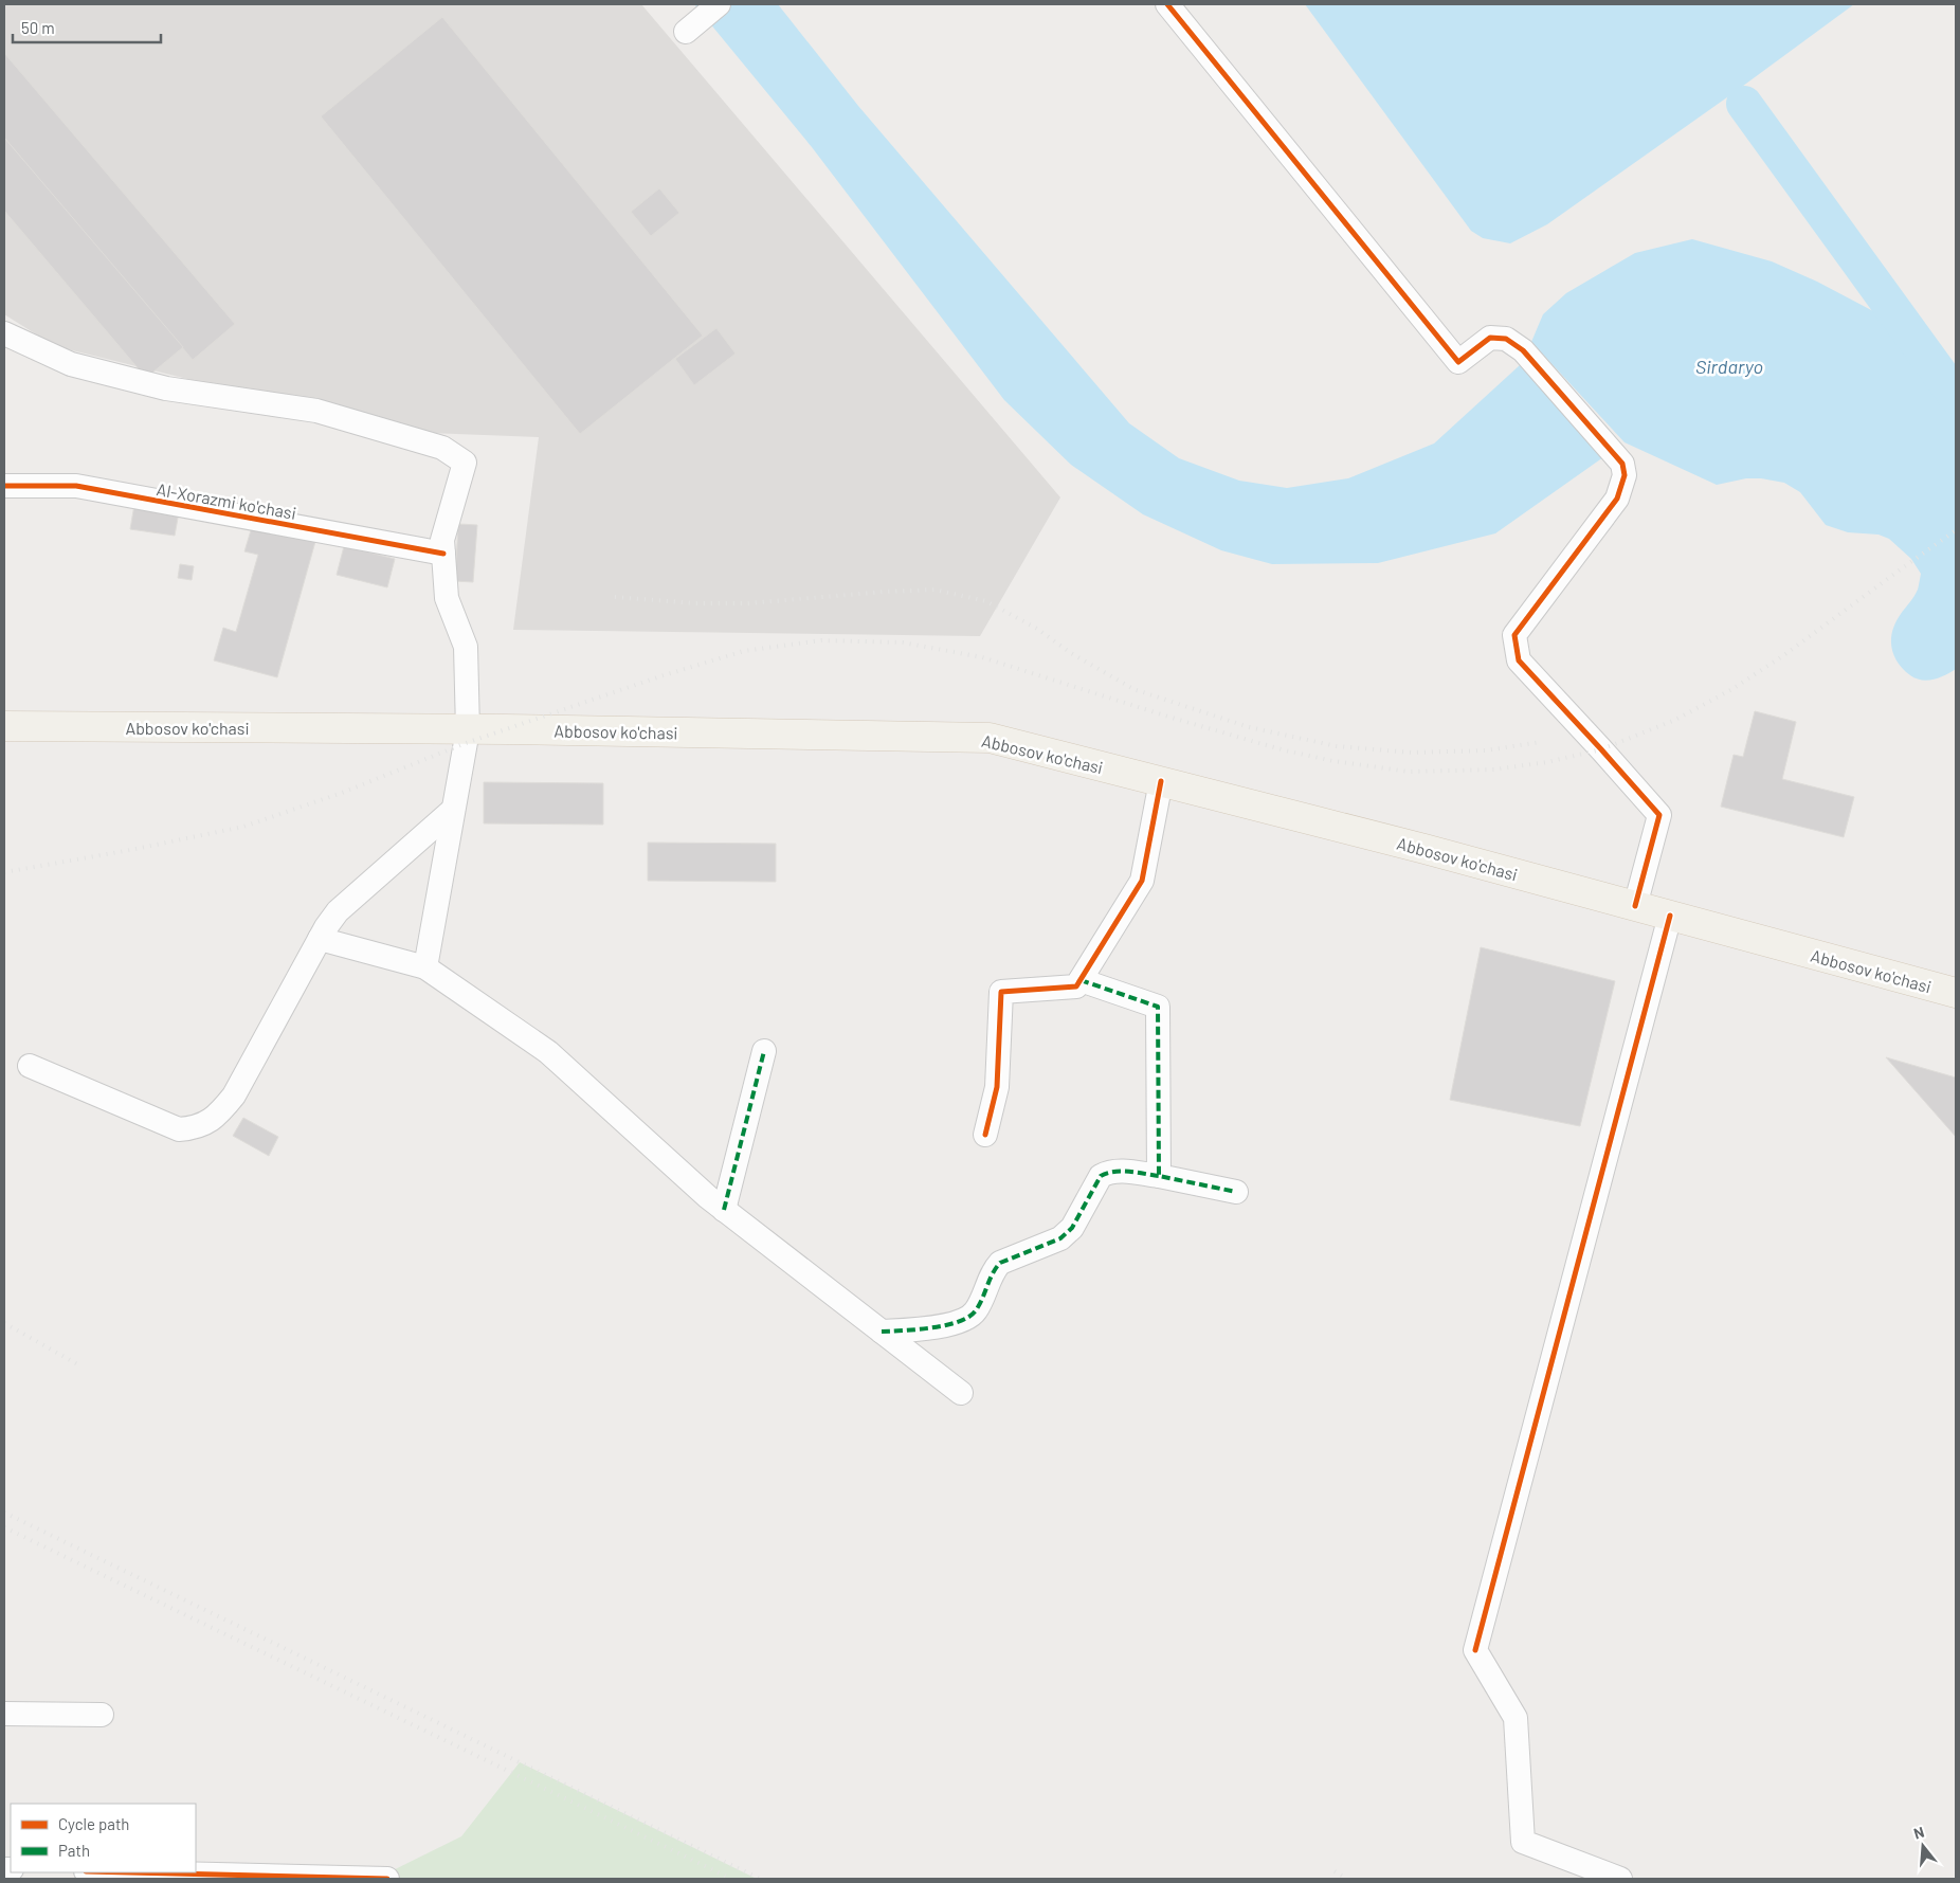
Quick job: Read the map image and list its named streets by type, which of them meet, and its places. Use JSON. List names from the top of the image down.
{
  "streets": {
    "main road": ["Abbosov ko'chasi"],
    "street": ["Al-Xorazmi ko'chasi"]
  },
  "water": ["Sirdaryo"],
  "legend": ["Cycle path", "Path"],
  "scale_bar": "50 m",
  "north": "top"
}
